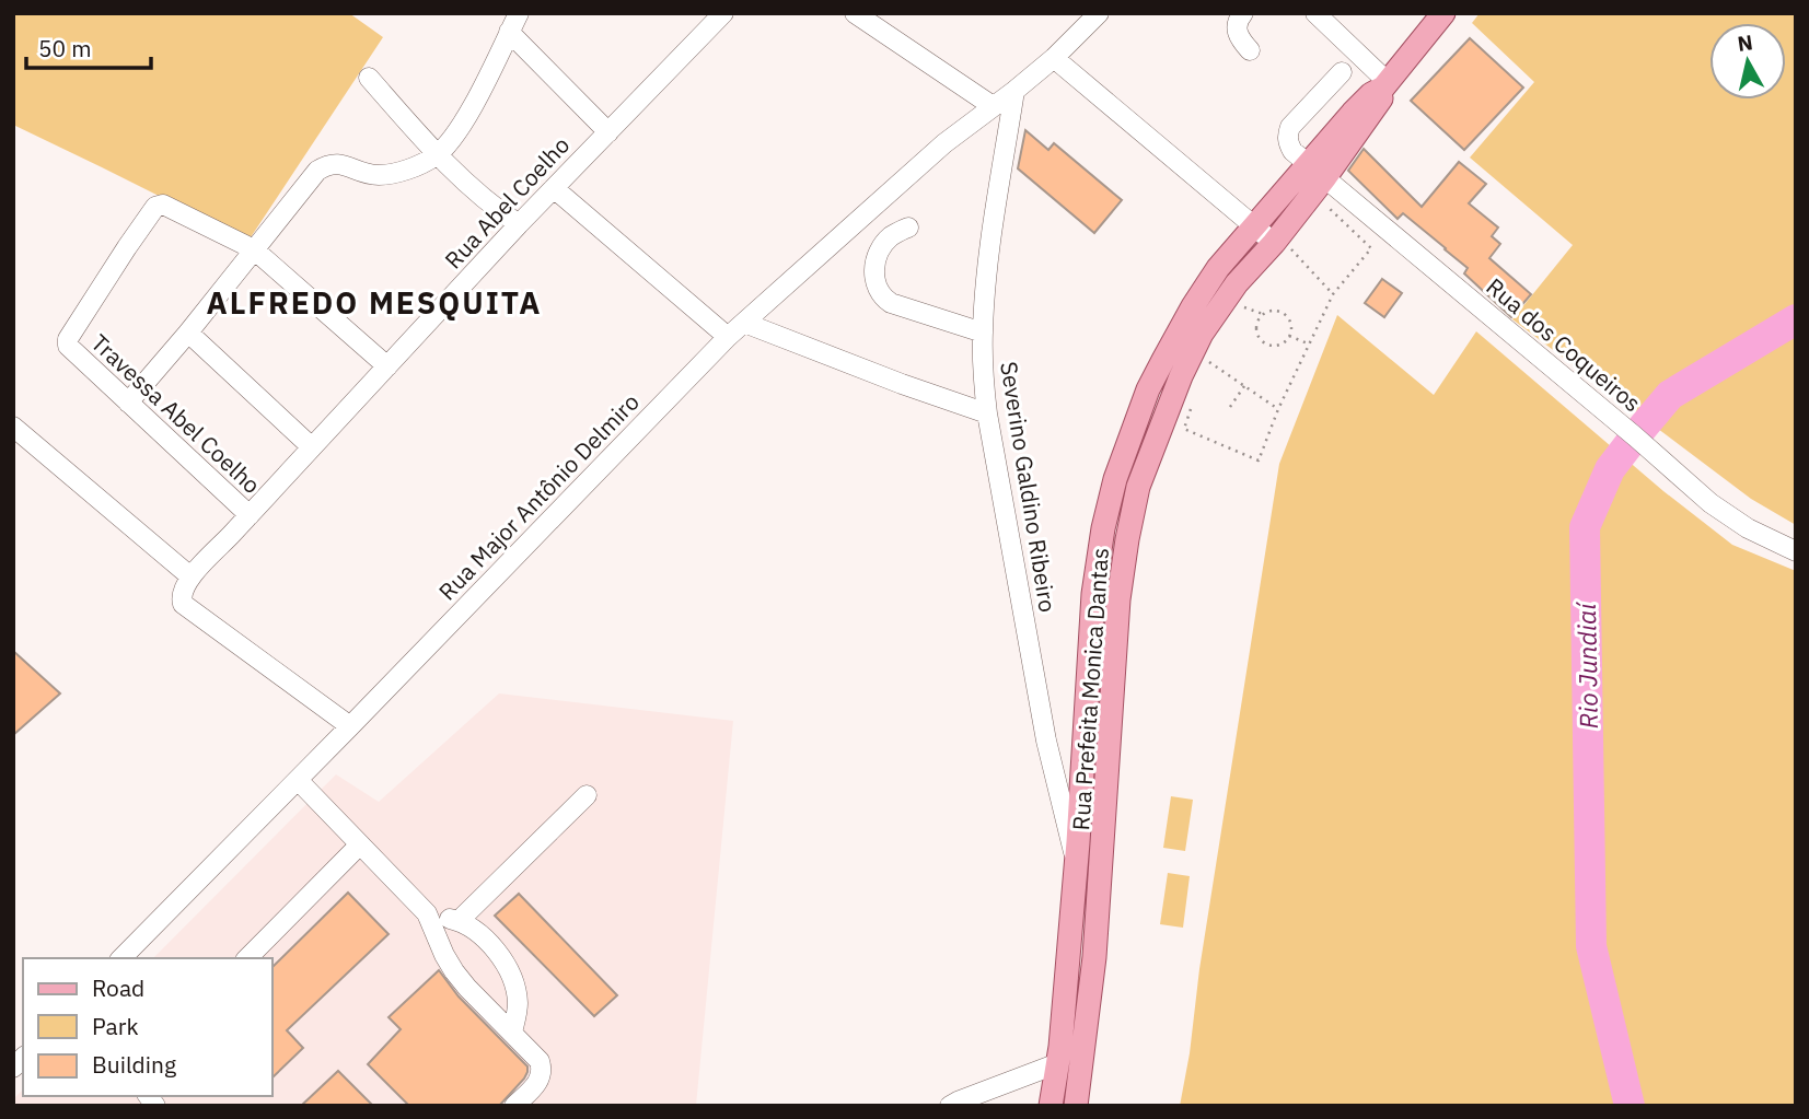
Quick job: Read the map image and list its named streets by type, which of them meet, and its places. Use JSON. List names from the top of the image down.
{
  "streets": {
    "main road": ["Rua Prefeita Monica Dantas"],
    "street": [
      "Rua Abel Coelho",
      "Rua dos Coqueiros",
      "Travessa Abel Coelho",
      "Severino Galdino Ribeiro",
      "Rua Major Antônio Delmiro"
    ]
  },
  "crossings": [
    ["Rua Abel Coelho", "Travessa Abel Coelho"],
    ["Rua Abel Coelho", "Rua Major Antônio Delmiro"],
    ["Rua dos Coqueiros", "Rua Prefeita Monica Dantas"],
    ["Severino Galdino Ribeiro", "Rua Major Antônio Delmiro"],
    ["Severino Galdino Ribeiro", "Rua Prefeita Monica Dantas"]
  ],
  "districts": ["ALFREDO MESQUITA"],
  "water": ["Rio Jundiaí"],
  "legend": ["Road", "Park", "Building"],
  "scale_bar": "50 m",
  "north": "top"
}
